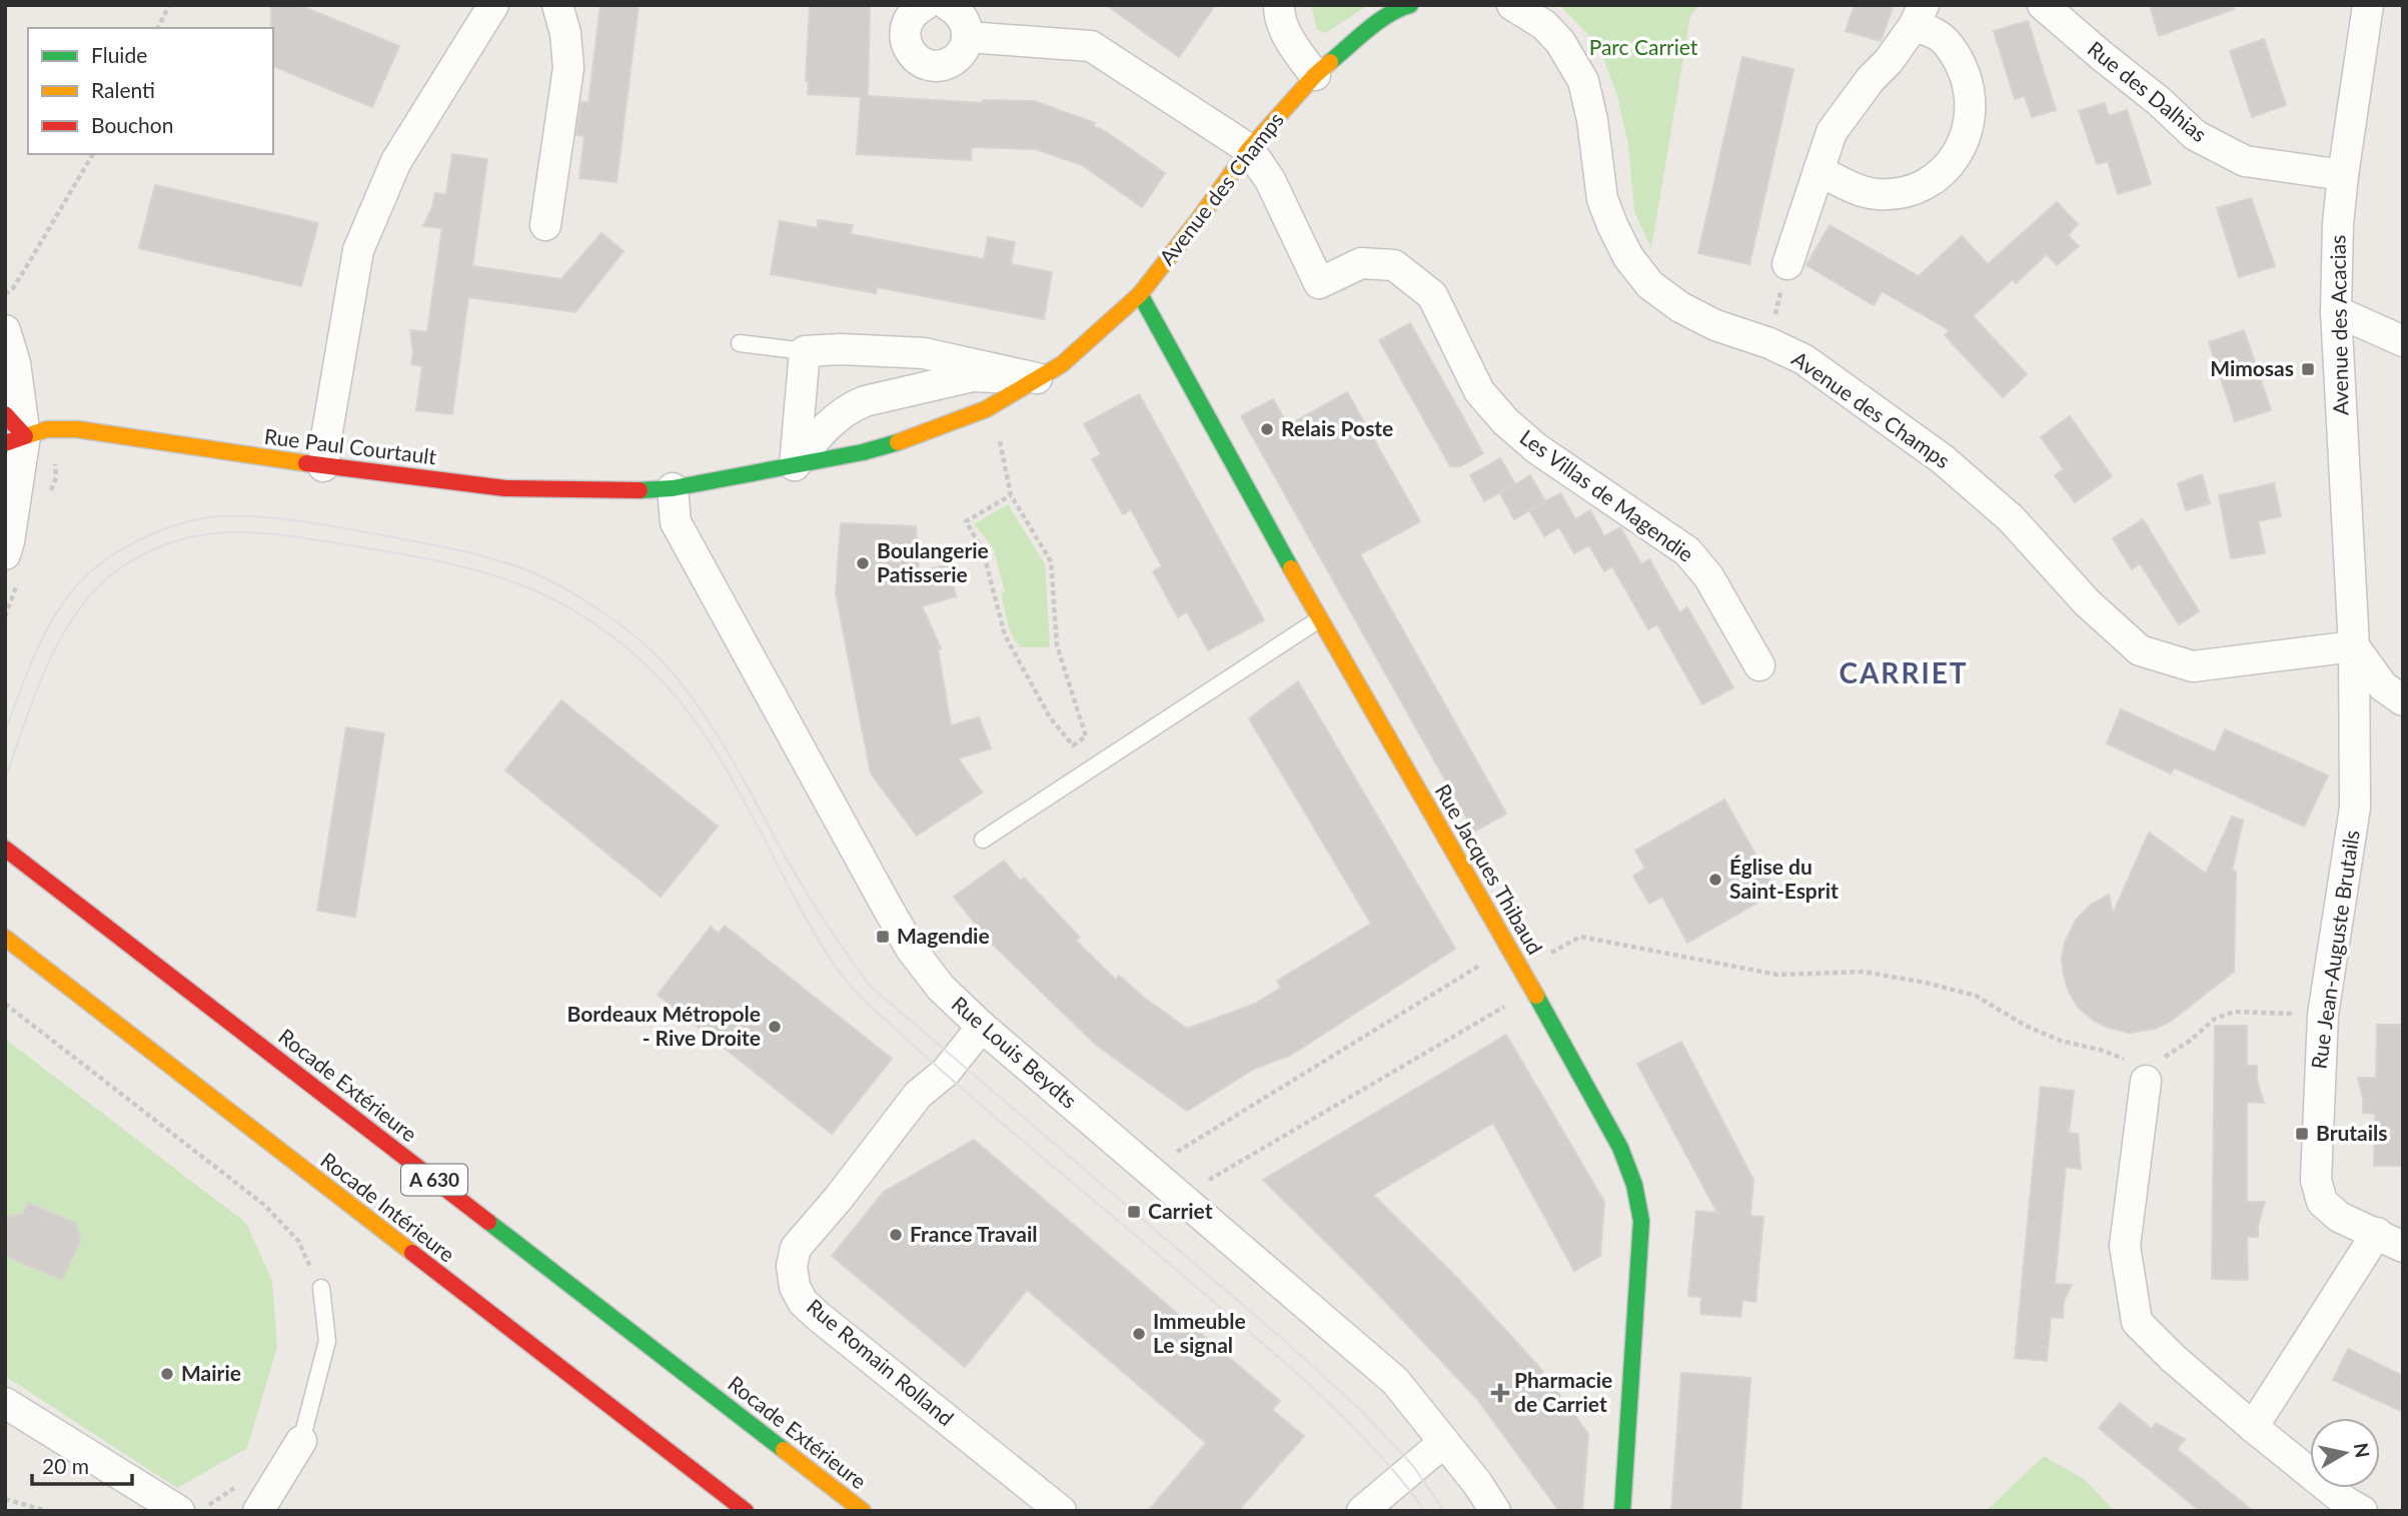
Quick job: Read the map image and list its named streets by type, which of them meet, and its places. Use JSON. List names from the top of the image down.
{
  "streets": {
    "main road": [
      "Avenue des Champs",
      "Rue Paul Courtault",
      "Rue Jacques Thibaud",
      "Rocade Extérieure",
      "A 630",
      "Rocade Intérieure"
    ],
    "street": [
      "Rue des Dalhias",
      "Avenue des Acacias",
      "Les Villas de Magendie",
      "Rue Jean-Auguste Brutails",
      "Rue Louis Beydts",
      "Rue Romain Rolland"
    ]
  },
  "crossings": [
    ["Rue des Dalhias", "Avenue des Acacias"],
    ["Avenue des Champs", "Avenue des Acacias"],
    ["Avenue des Champs", "Rue Paul Courtault"],
    ["Avenue des Champs", "Les Villas de Magendie"],
    ["Avenue des Champs", "Rue Jacques Thibaud"],
    ["Avenue des Champs", "Rue Jean-Auguste Brutails"],
    ["Avenue des Champs", "Rue Louis Beydts"],
    ["Avenue des Acacias", "Rue Jean-Auguste Brutails"],
    ["Rue Paul Courtault", "Rue Louis Beydts"],
    ["Rue Louis Beydts", "Rue Romain Rolland"]
  ],
  "districts": ["CARRIET"],
  "parks": ["Parc Carriet"],
  "places": {
    "transit": [
      "Mimosas",
      "Magendie",
      "Brutails",
      "Carriet"
    ],
    "other": [
      "Relais Poste",
      "Boulangerie Patisserie",
      "Église du Saint-Esprit",
      "Bordeaux Métropole - Rive Droite",
      "France Travail",
      "Immeuble Le signal",
      "Mairie"
    ],
    "health": ["Pharmacie de Carriet"]
  },
  "legend": ["Fluide", "Ralenti", "Bouchon"],
  "scale_bar": "20 m",
  "north": "right"
}
